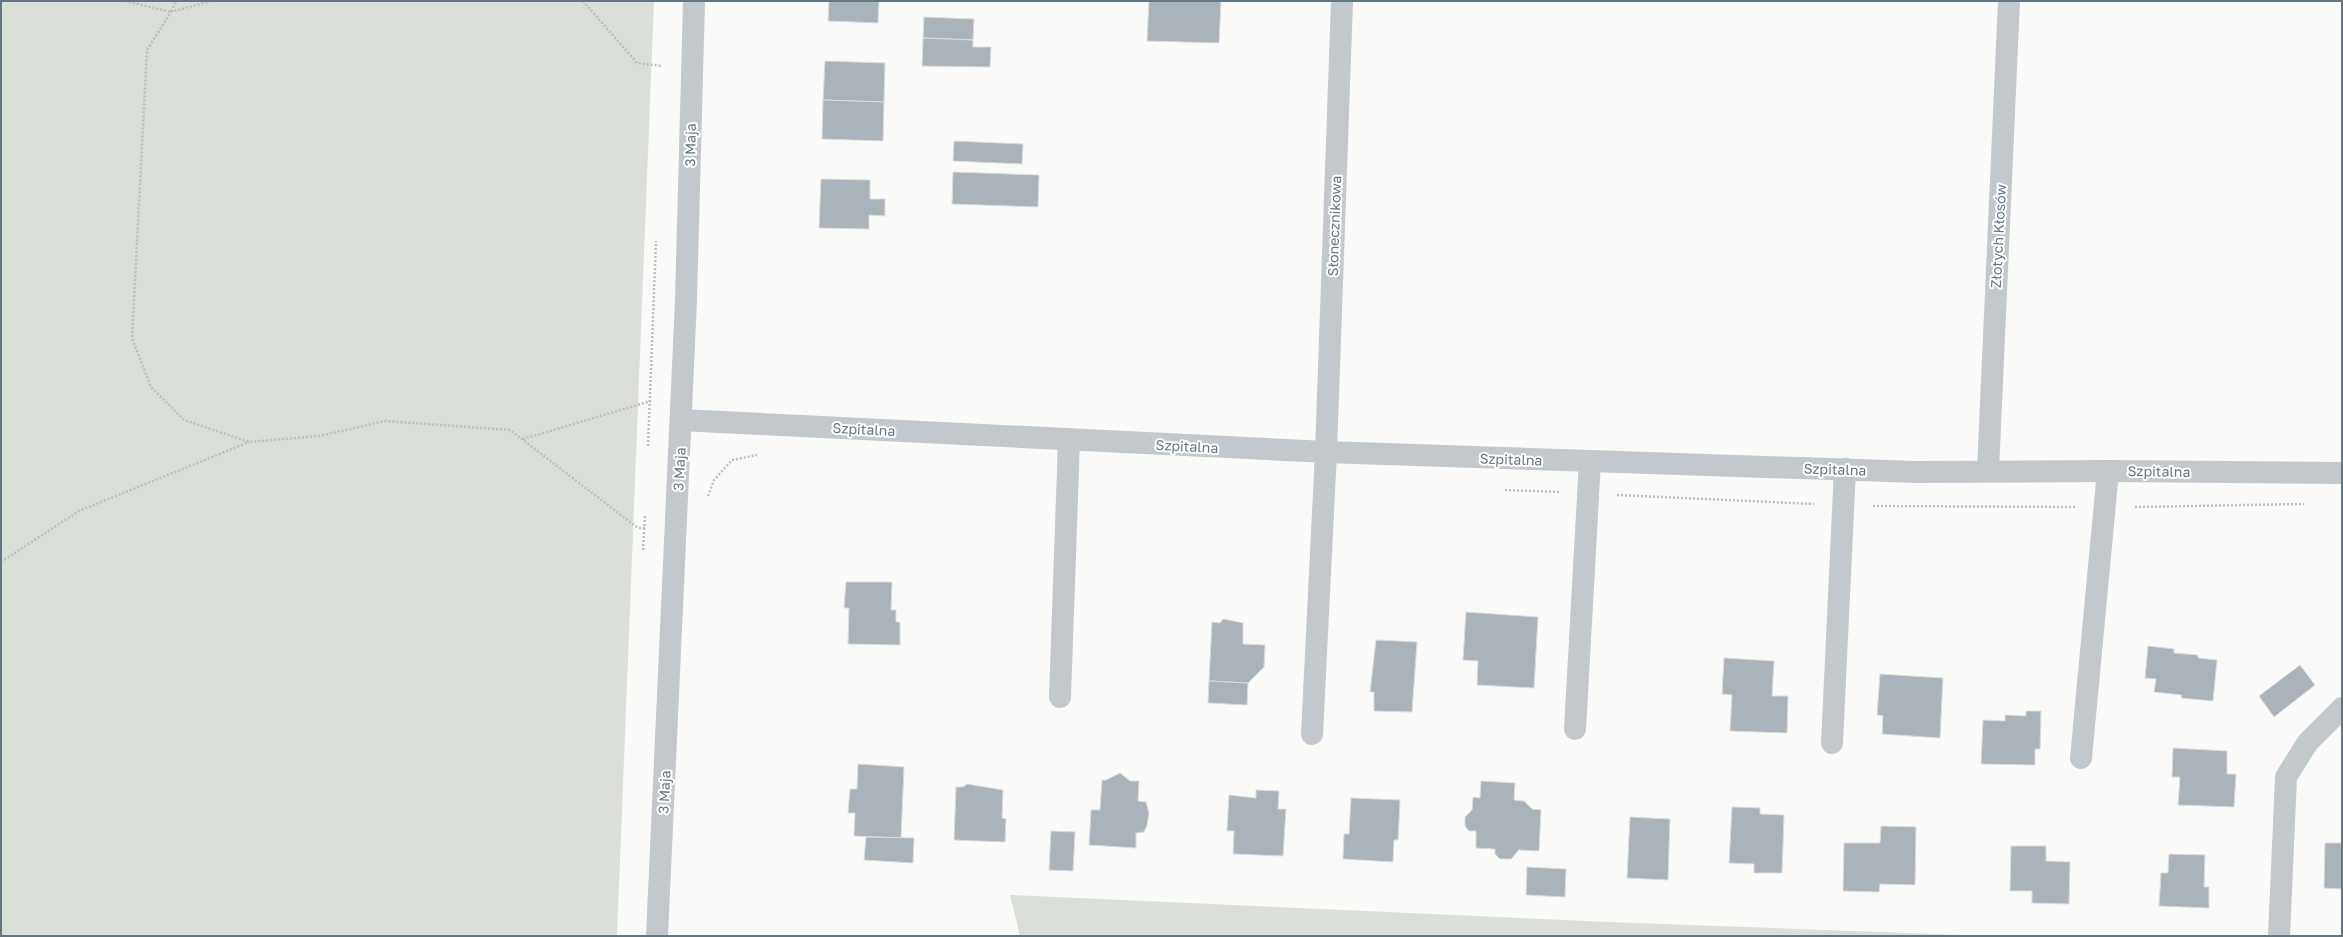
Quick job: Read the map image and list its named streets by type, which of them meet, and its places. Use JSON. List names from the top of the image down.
{
  "streets": {
    "street": [
      "3 Maja",
      "Słonecznikowa",
      "Złotych Kłosów",
      "Szpitalna"
    ]
  },
  "crossings": [
    ["3 Maja", "Szpitalna"],
    ["Słonecznikowa", "Szpitalna"],
    ["Złotych Kłosów", "Szpitalna"]
  ]
}
